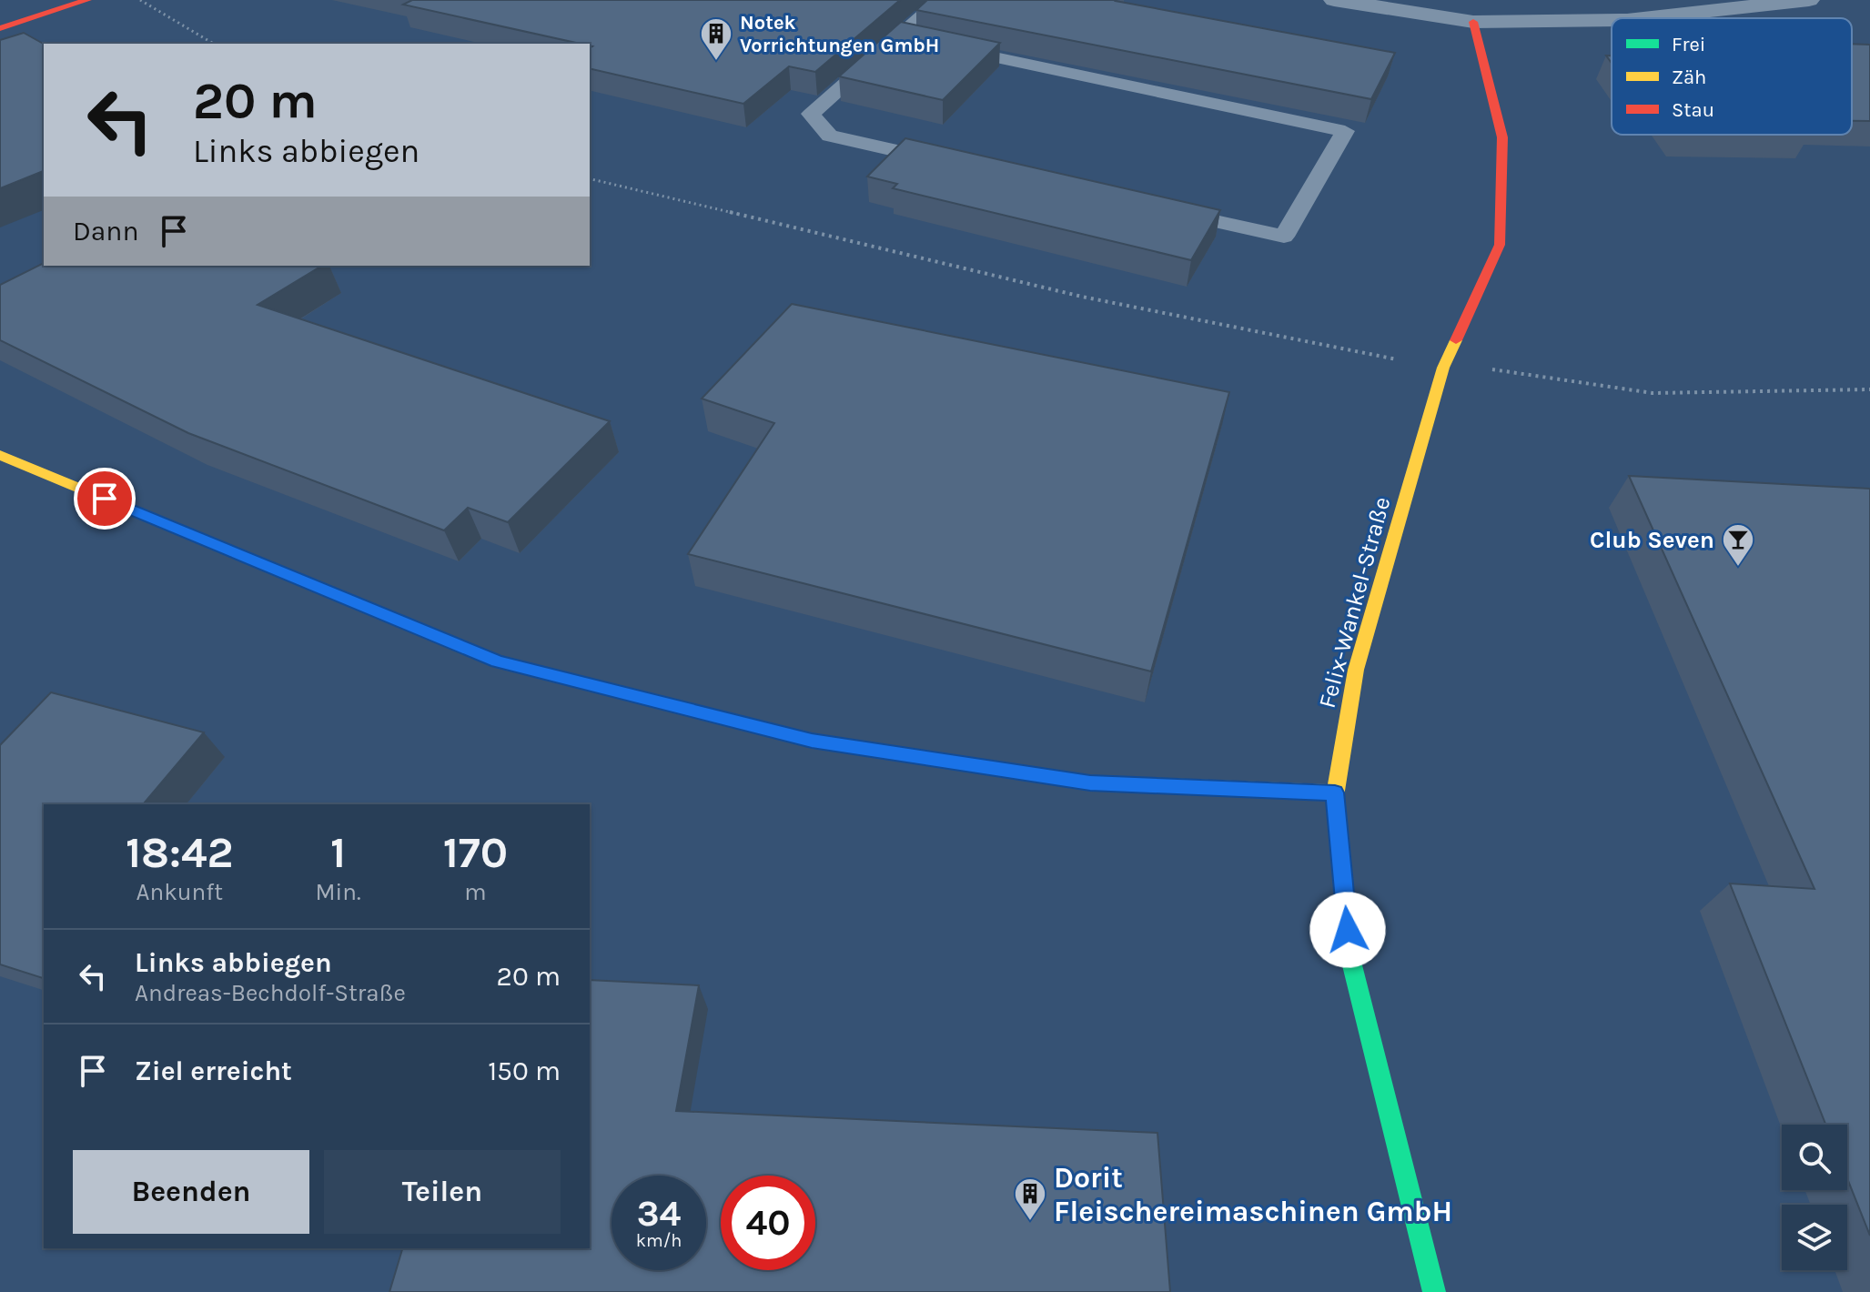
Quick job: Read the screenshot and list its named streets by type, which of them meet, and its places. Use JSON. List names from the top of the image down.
{
  "streets": {
    "street": ["Felix-Wankel-Straße"]
  },
  "places": {
    "building": ["Notek Vorrichtungen GmbH", "Dorit Fleischereimaschinen GmbH"],
    "bar": ["Club Seven"]
  },
  "legend": ["Frei", "Zäh", "Stau"],
  "page": {
    "turn": ["20 m", "Links abbiegen"],
    "then": "Dann",
    "eta": [
      "18:42",
      "Ankunft",
      "1",
      "Min.",
      "170",
      "m"
    ],
    "list": [
      {
        "name": "Links abbiegen",
        "note": "Andreas-Bechdolf-Straße",
        "value": "20 m"
      },
      {
        "name": "Ziel erreicht",
        "value": "150 m"
      }
    ],
    "buttons": ["Beenden", "Teilen"],
    "speed": "34 km/h",
    "limit": "40"
  }
}
